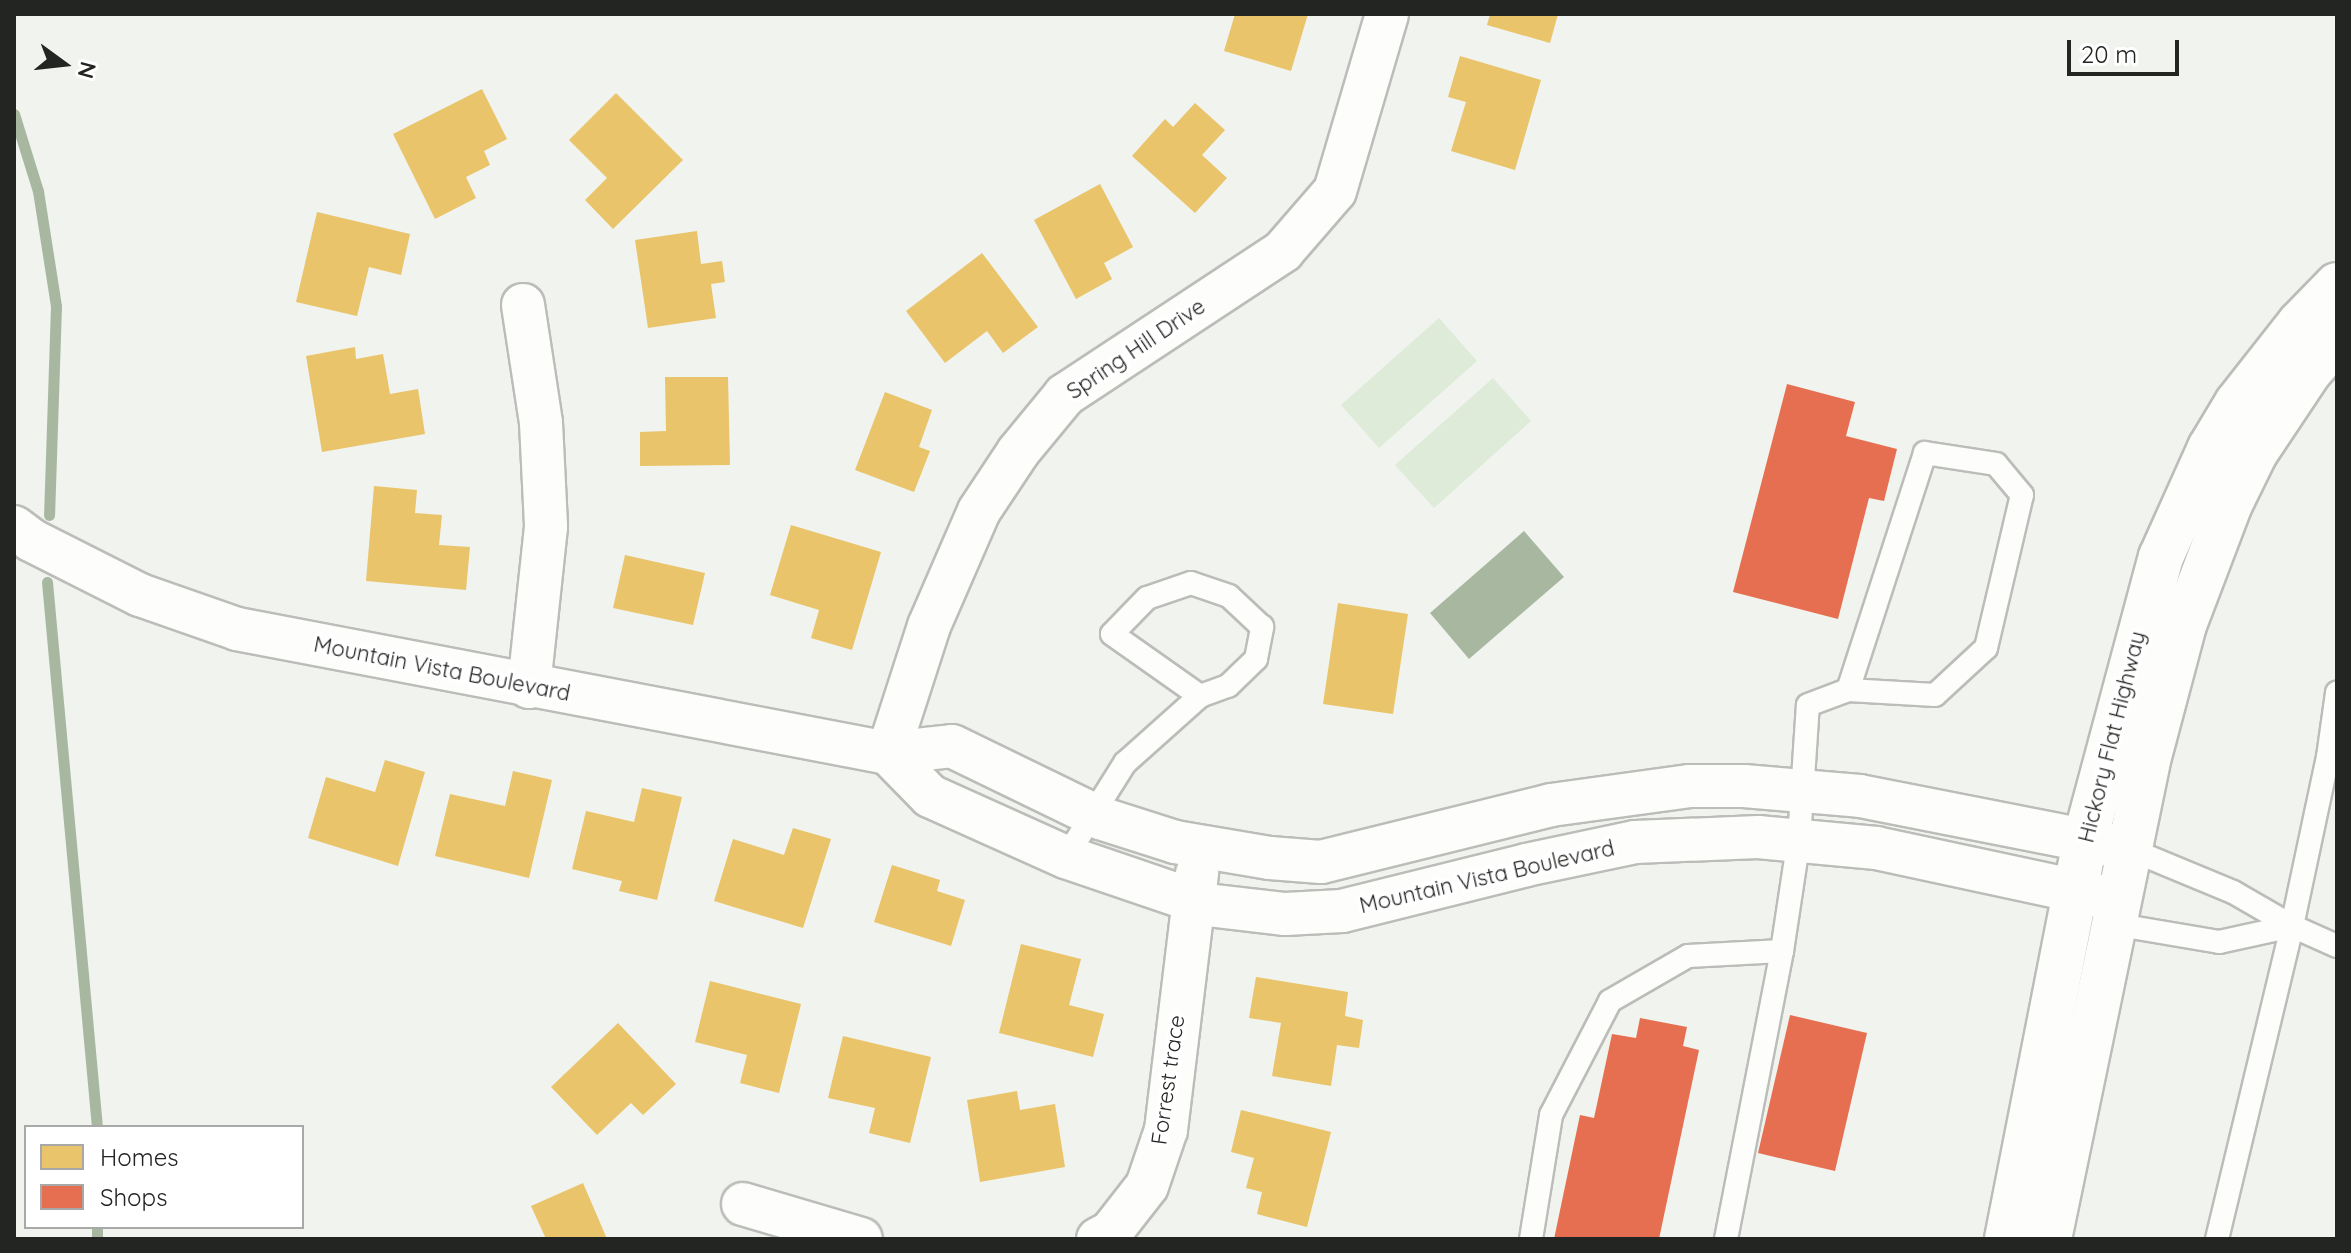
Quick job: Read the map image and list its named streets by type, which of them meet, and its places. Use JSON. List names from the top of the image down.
{
  "streets": {
    "main road": ["Hickory Flat Highway"],
    "street": ["Spring Hill Drive", "Mountain Vista Boulevard", "Forrest trace"]
  },
  "crossings": [
    ["Spring Hill Drive", "Mountain Vista Boulevard"],
    ["Mountain Vista Boulevard", "Hickory Flat Highway"],
    ["Mountain Vista Boulevard", "Forrest trace"]
  ],
  "legend": ["Homes", "Shops"],
  "scale_bar": "20 m",
  "north": "right"
}
